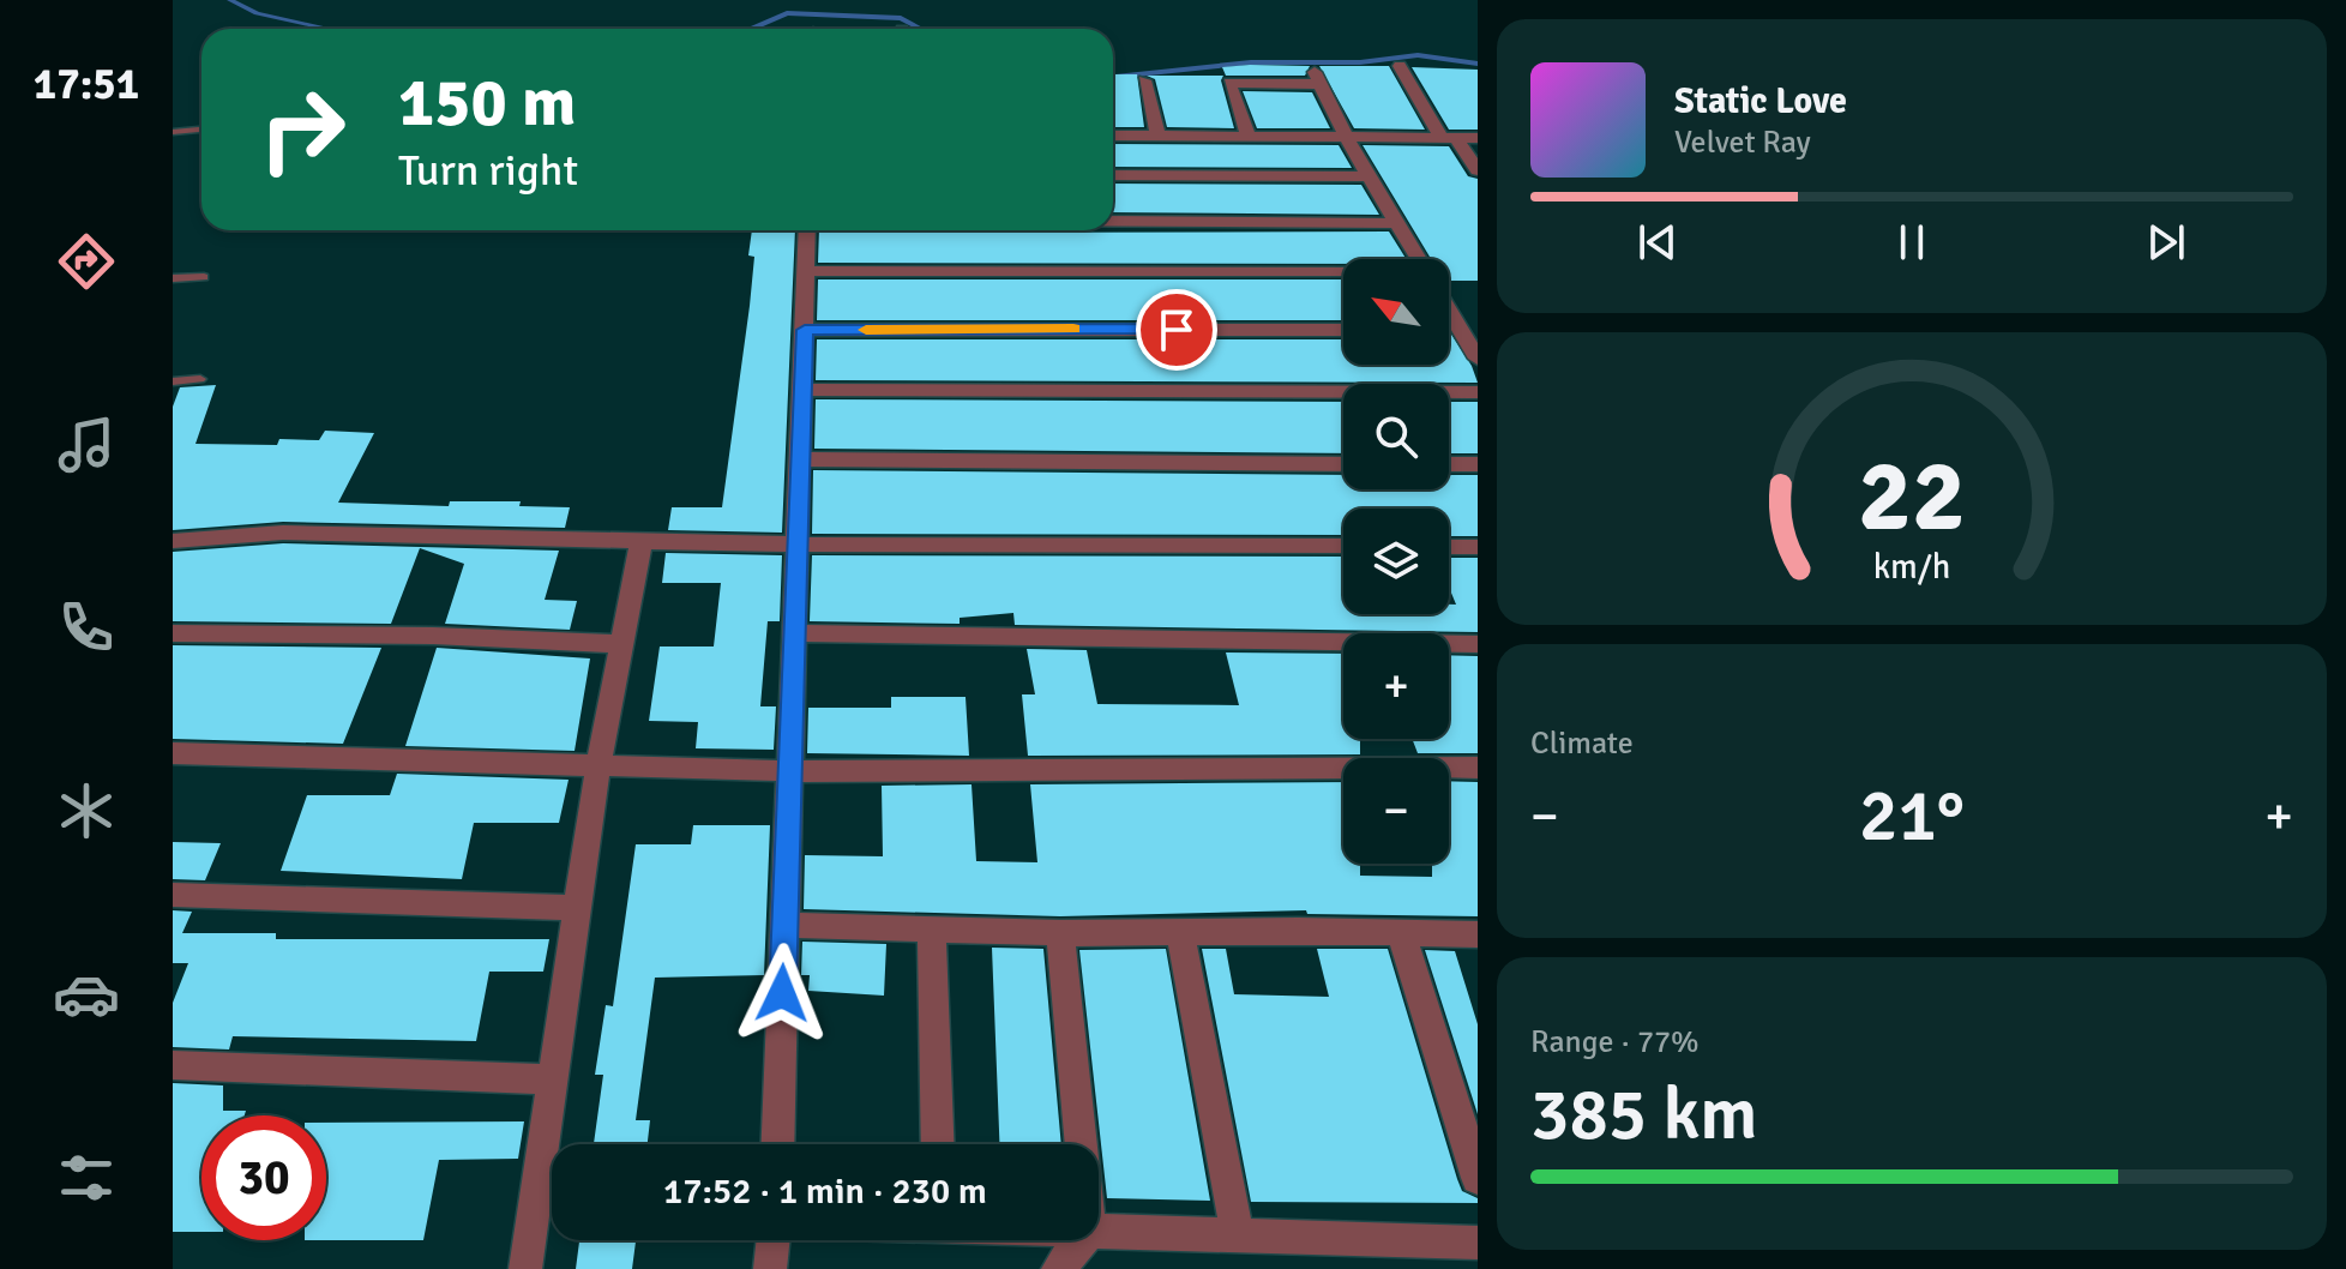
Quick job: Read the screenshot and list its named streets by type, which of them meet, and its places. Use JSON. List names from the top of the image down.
{
  "north": "top left",
  "page": {
    "tabs": "17:51",
    "turn": ["150 m", "Turn right"],
    "song": ["Static Love", "Velvet Ray"],
    "map_buttons": ["+", "−"],
    "tile": [
      "Climate",
      ["Range · 77%", "385 km"]
    ],
    "heat": ["−", "21°", "+"],
    "limit": "30",
    "trip": "17:52 · 1 min · 230 m",
    "gauge": ["22", "km/h"]
  }
}
